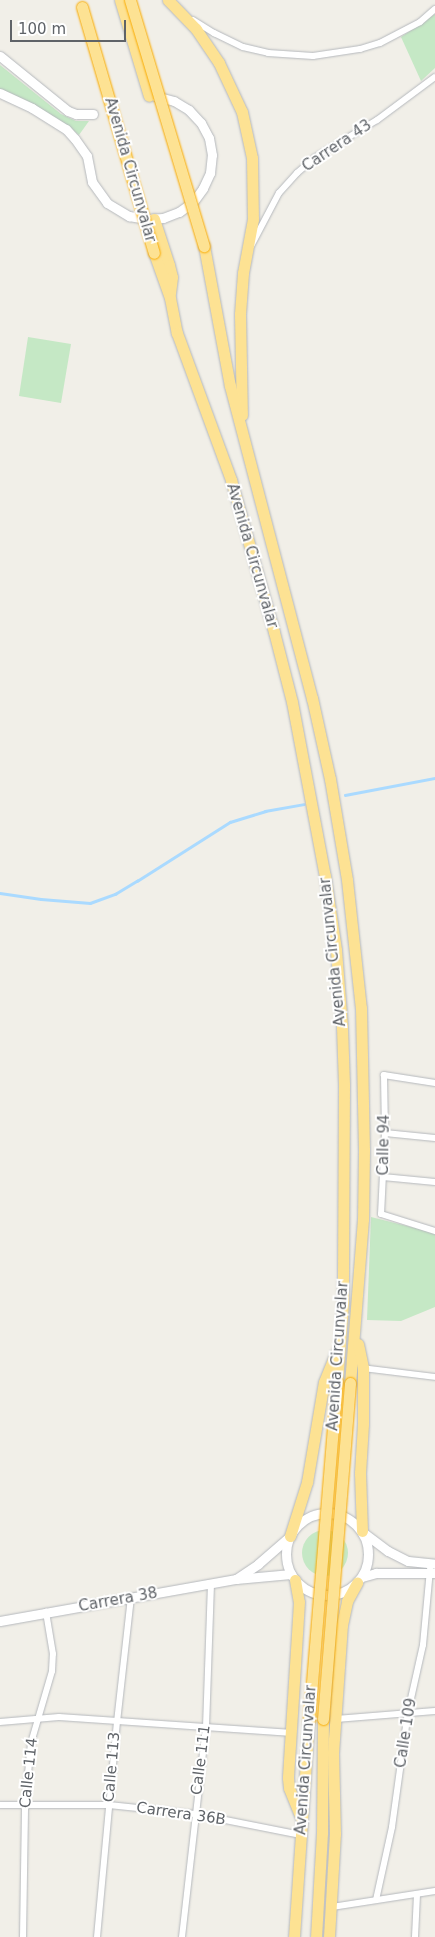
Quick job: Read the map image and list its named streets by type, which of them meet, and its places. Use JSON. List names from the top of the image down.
{
  "streets": {
    "highway": ["Avenida Circunvalar"],
    "main road": ["Carrera 38"],
    "street": [
      "Carrera 43",
      "Calle 94",
      "Calle 109",
      "Calle 111",
      "Calle 113",
      "Calle 114",
      "Carrera 36B"
    ]
  },
  "crossings": [
    ["Avenida Circunvalar", "Carrera 36B"],
    ["Carrera 38", "Calle 111"],
    ["Carrera 38", "Calle 113"],
    ["Carrera 38", "Calle 114"],
    ["Calle 111", "Carrera 36B"],
    ["Calle 113", "Carrera 36B"],
    ["Calle 114", "Carrera 36B"]
  ],
  "scale_bar": "100 m"
}
